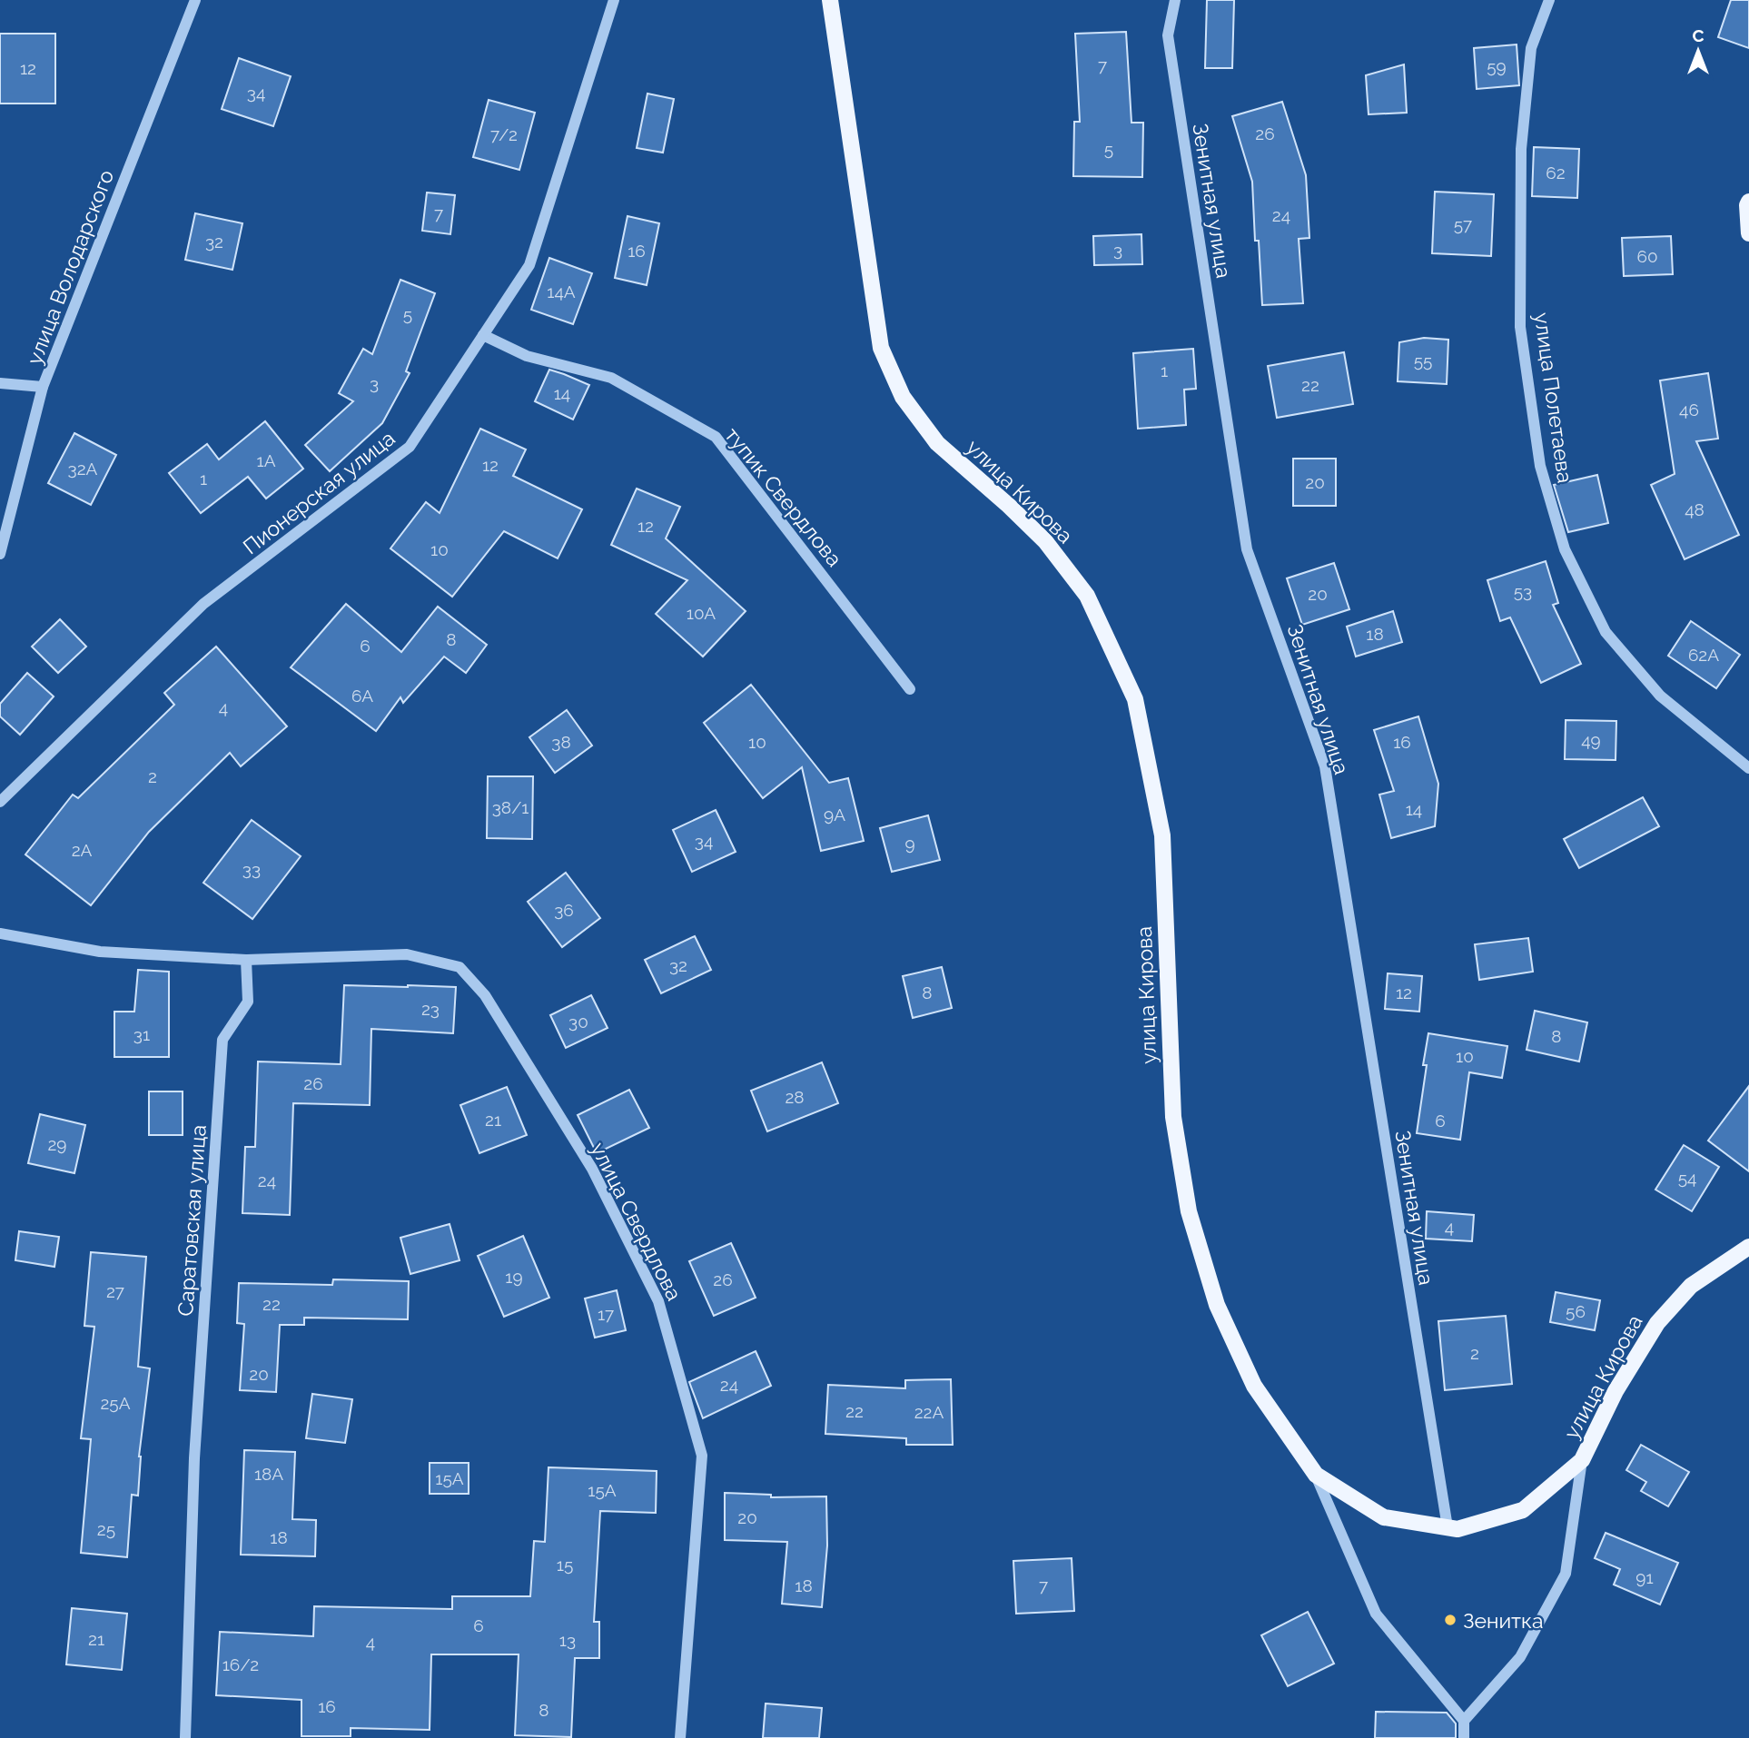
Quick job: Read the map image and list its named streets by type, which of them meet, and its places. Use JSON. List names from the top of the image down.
{
  "streets": {
    "main road": ["улица Кирова"],
    "street": [
      "Зенитная улица",
      "улица Володарского",
      "улица Полетаева",
      "Пионерская улица",
      "тупик Свердлова",
      "Саратовская улица",
      "улица Свердлова"
    ]
  },
  "crossings": [
    ["Зенитная улица", "улица Кирова"],
    ["Пионерская улица", "тупик Свердлова"],
    ["Саратовская улица", "улица Свердлова"]
  ],
  "places": ["Зенитка"],
  "house_numbers": [
    "7",
    "59",
    "12",
    "34",
    "26",
    "7/2",
    "5",
    "62",
    "7",
    "24",
    "57",
    "32",
    "3",
    "16",
    "60",
    "14А",
    "5",
    "55",
    "1",
    "3",
    "22",
    "14",
    "46",
    "1А",
    "12",
    "32А",
    "1",
    "20",
    "48",
    "12",
    "10",
    "53",
    "20",
    "10А",
    "18",
    "8",
    "6",
    "62А",
    "6А",
    "4",
    "49",
    "38",
    "10",
    "16",
    "2",
    "38/1",
    "14",
    "9А",
    "34",
    "9",
    "2А",
    "33",
    "36",
    "32",
    "8",
    "12",
    "23",
    "30",
    "31",
    "8",
    "10",
    "26",
    "28",
    "21",
    "6",
    "29",
    "54",
    "24",
    "4",
    "19",
    "26",
    "27",
    "22",
    "56",
    "17",
    "2",
    "20",
    "24",
    "25А",
    "22",
    "22А",
    "18А",
    "15А",
    "15А",
    "20",
    "25",
    "18",
    "15",
    "91",
    "18",
    "7",
    "6",
    "21",
    "13",
    "4",
    "16/2",
    "16",
    "8"
  ],
  "north": "top"
}
